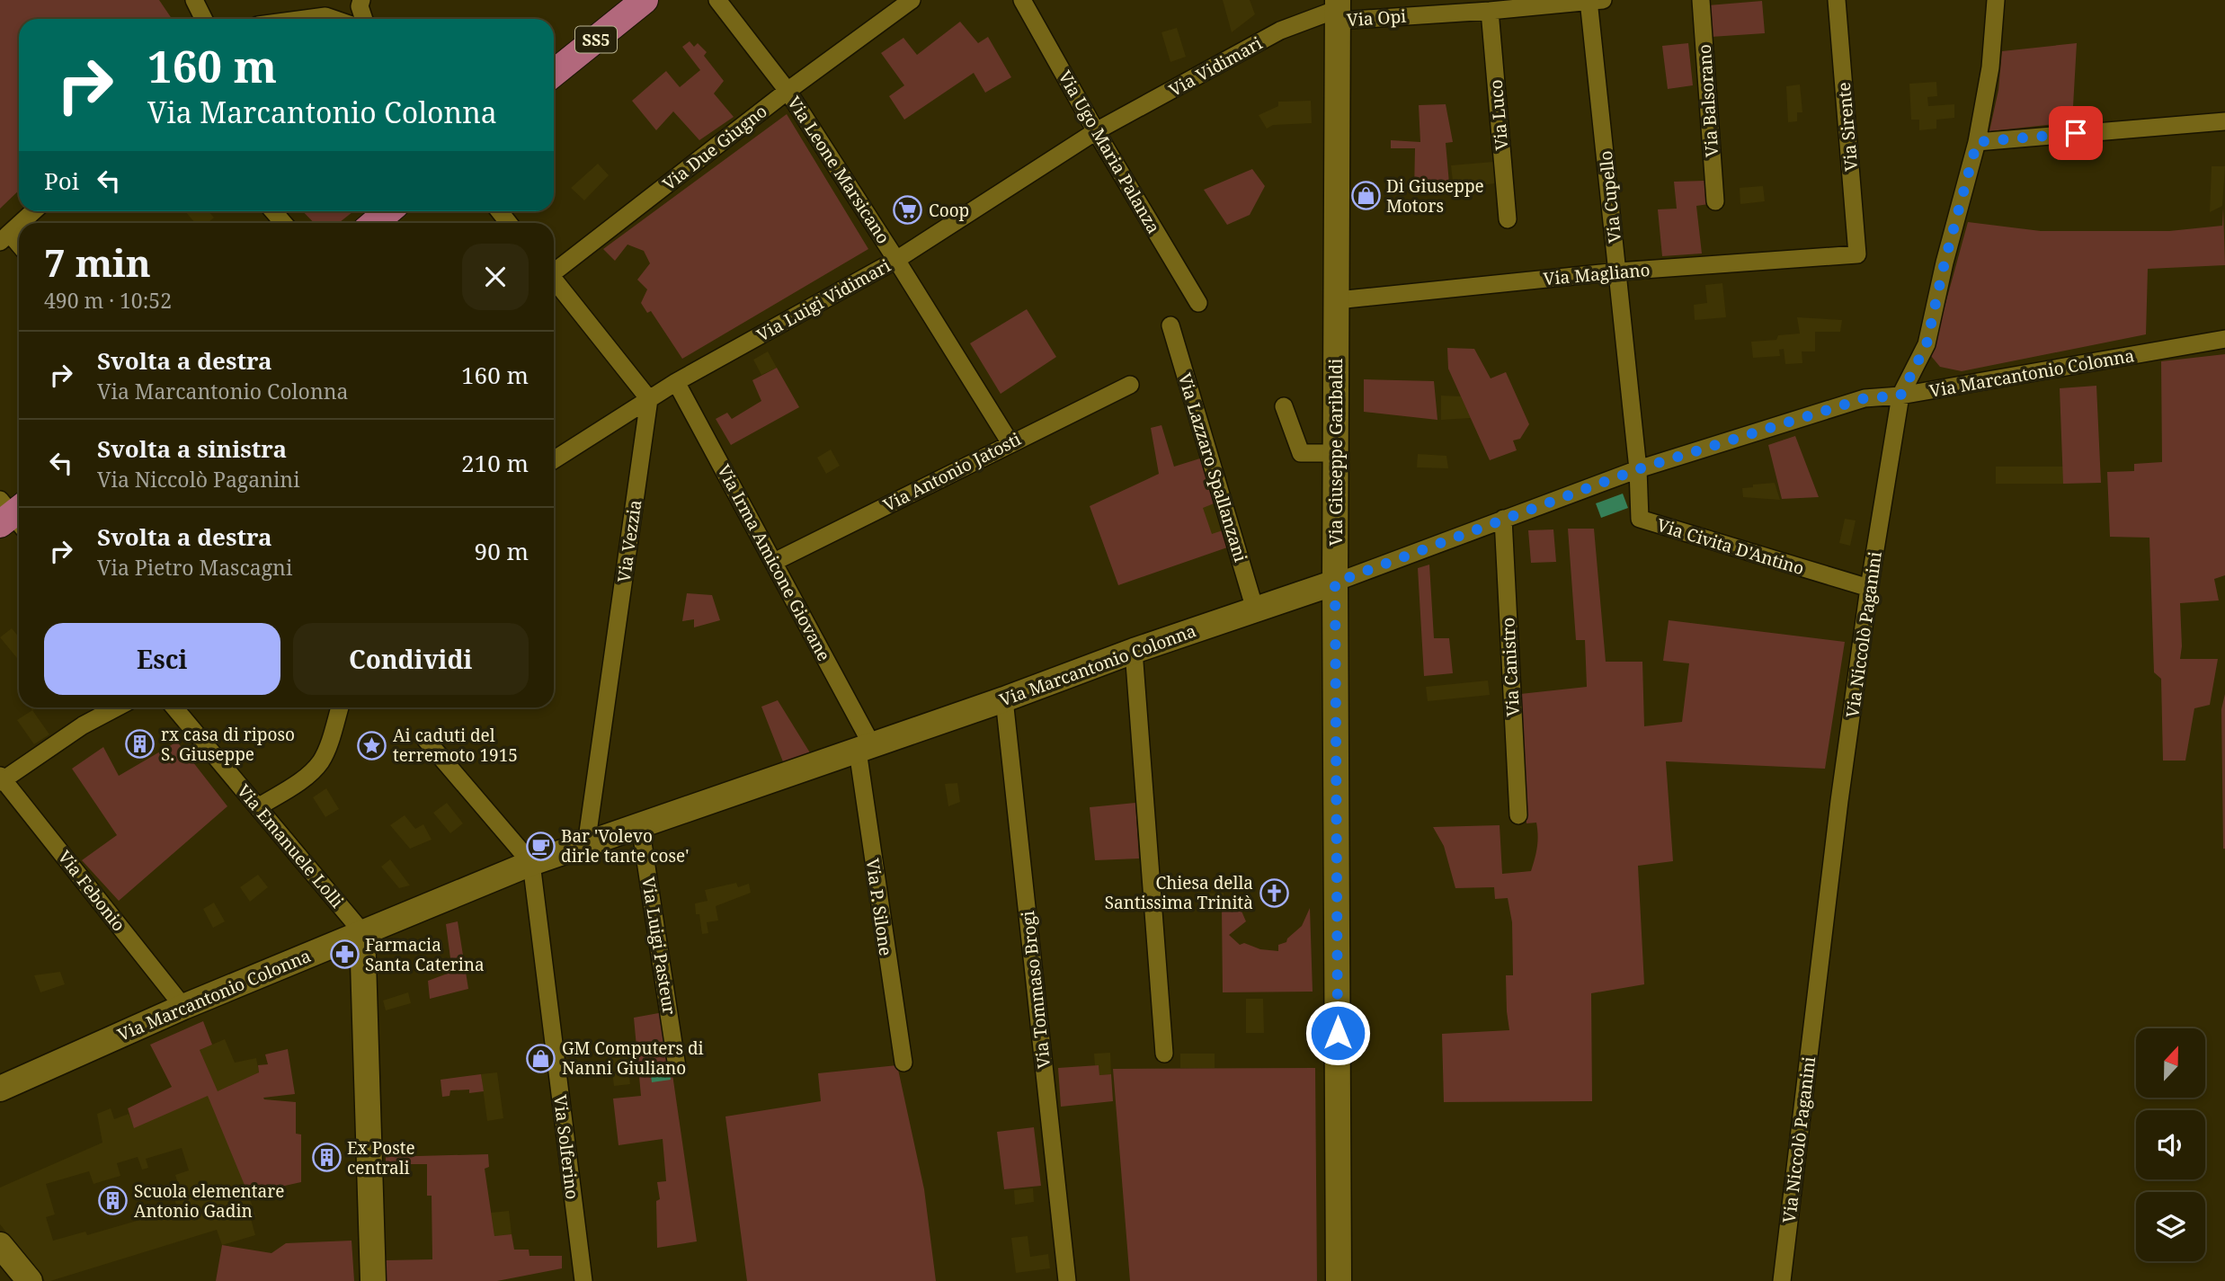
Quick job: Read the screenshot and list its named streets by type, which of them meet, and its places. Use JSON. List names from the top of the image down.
{
  "streets": {
    "main road": ["SS5"],
    "street": [
      "Via Opi",
      "Via Vidimari",
      "Via Balsorano",
      "Via Luco",
      "Via Sirente",
      "Via Due Giugno",
      "Via Ugo Maria Palanza",
      "Via Leone Marsicano",
      "Via Cupello",
      "Via Magliano",
      "Via Luigi Vidimari",
      "Via Marcantonio Colonna",
      "Via Giuseppe Garibaldi",
      "Via Lazzaro Spallanzani",
      "Via Antonio Jatosti",
      "Via Vezzia",
      "Via Civita D'Antino",
      "Via Irma Amicone Giovane",
      "Via Niccolò Paganini",
      "Via Canistro",
      "Via Emanuele Lolli",
      "Via Febonio",
      "Via P. Silone",
      "Via Luigi Pasteur",
      "Via Tommaso Brogi",
      "Via Solferino"
    ]
  },
  "crossings": [
    ["Via Opi", "Via Vidimari"],
    ["Via Opi", "Via Luco"],
    ["Via Opi", "Via Cupello"],
    ["Via Opi", "Via Giuseppe Garibaldi"],
    ["Via Vidimari", "Via Ugo Maria Palanza"],
    ["Via Vidimari", "Via Luigi Vidimari"],
    ["Via Vidimari", "Via Giuseppe Garibaldi"],
    ["Via Sirente", "Via Magliano"],
    ["Via Due Giugno", "Via Leone Marsicano"],
    ["Via Ugo Maria Palanza", "Via Luigi Vidimari"],
    ["Via Leone Marsicano", "Via Luigi Vidimari"],
    ["Via Leone Marsicano", "Via Antonio Jatosti"],
    ["Via Cupello", "Via Magliano"],
    ["Via Cupello", "Via Marcantonio Colonna"],
    ["Via Cupello", "Via Civita D'Antino"],
    ["Via Magliano", "Via Giuseppe Garibaldi"],
    ["Via Luigi Vidimari", "Via Vezzia"],
    ["Via Luigi Vidimari", "Via Irma Amicone Giovane"],
    ["Via Marcantonio Colonna", "Via Giuseppe Garibaldi"],
    ["Via Marcantonio Colonna", "Via Lazzaro Spallanzani"],
    ["Via Marcantonio Colonna", "Via Vezzia"],
    ["Via Marcantonio Colonna", "Via Civita D'Antino"],
    ["Via Marcantonio Colonna", "Via Irma Amicone Giovane"],
    ["Via Marcantonio Colonna", "Via Niccolò Paganini"],
    ["Via Marcantonio Colonna", "Via Canistro"],
    ["Via Marcantonio Colonna", "Via Emanuele Lolli"],
    ["Via Marcantonio Colonna", "Via Febonio"],
    ["Via Marcantonio Colonna", "Via P. Silone"],
    ["Via Marcantonio Colonna", "Via Luigi Pasteur"],
    ["Via Marcantonio Colonna", "Via Tommaso Brogi"],
    ["Via Marcantonio Colonna", "Via Solferino"],
    ["Via Antonio Jatosti", "Via Irma Amicone Giovane"],
    ["Via Civita D'Antino", "Via Niccolò Paganini"],
    ["Via Irma Amicone Giovane", "Via P. Silone"]
  ],
  "places": {
    "shop": ["Di Giuseppe Motors", "GM Computers di Nanni Giuliano"],
    "supermarket": ["Coop"],
    "building": ["rx casa di riposo S. Giuseppe", "Ex Poste centrali", "Scuola elementare Antonio Gadin"],
    "place": ["Ai caduti del terremoto 1915"],
    "cafe": ["Bar 'Volevo dirle tante cose'"],
    "church": ["Chiesa della Santissima Trinità"],
    "pharmacy": ["Farmacia Santa Caterina"]
  },
  "north": "top",
  "page": {
    "turn": ["160 m", "Via Marcantonio Colonna"],
    "then": "Poi",
    "heading": ["7 min", "490 m · 10:52"],
    "list": [
      {
        "name": "Svolta a destra",
        "note": "Via Marcantonio Colonna",
        "value": "160 m"
      },
      {
        "name": "Svolta a sinistra",
        "note": "Via Niccolò Paganini",
        "value": "210 m"
      },
      {
        "name": "Svolta a destra",
        "note": "Via Pietro Mascagni",
        "value": "90 m"
      }
    ],
    "buttons": ["Esci", "Condividi"]
  }
}
